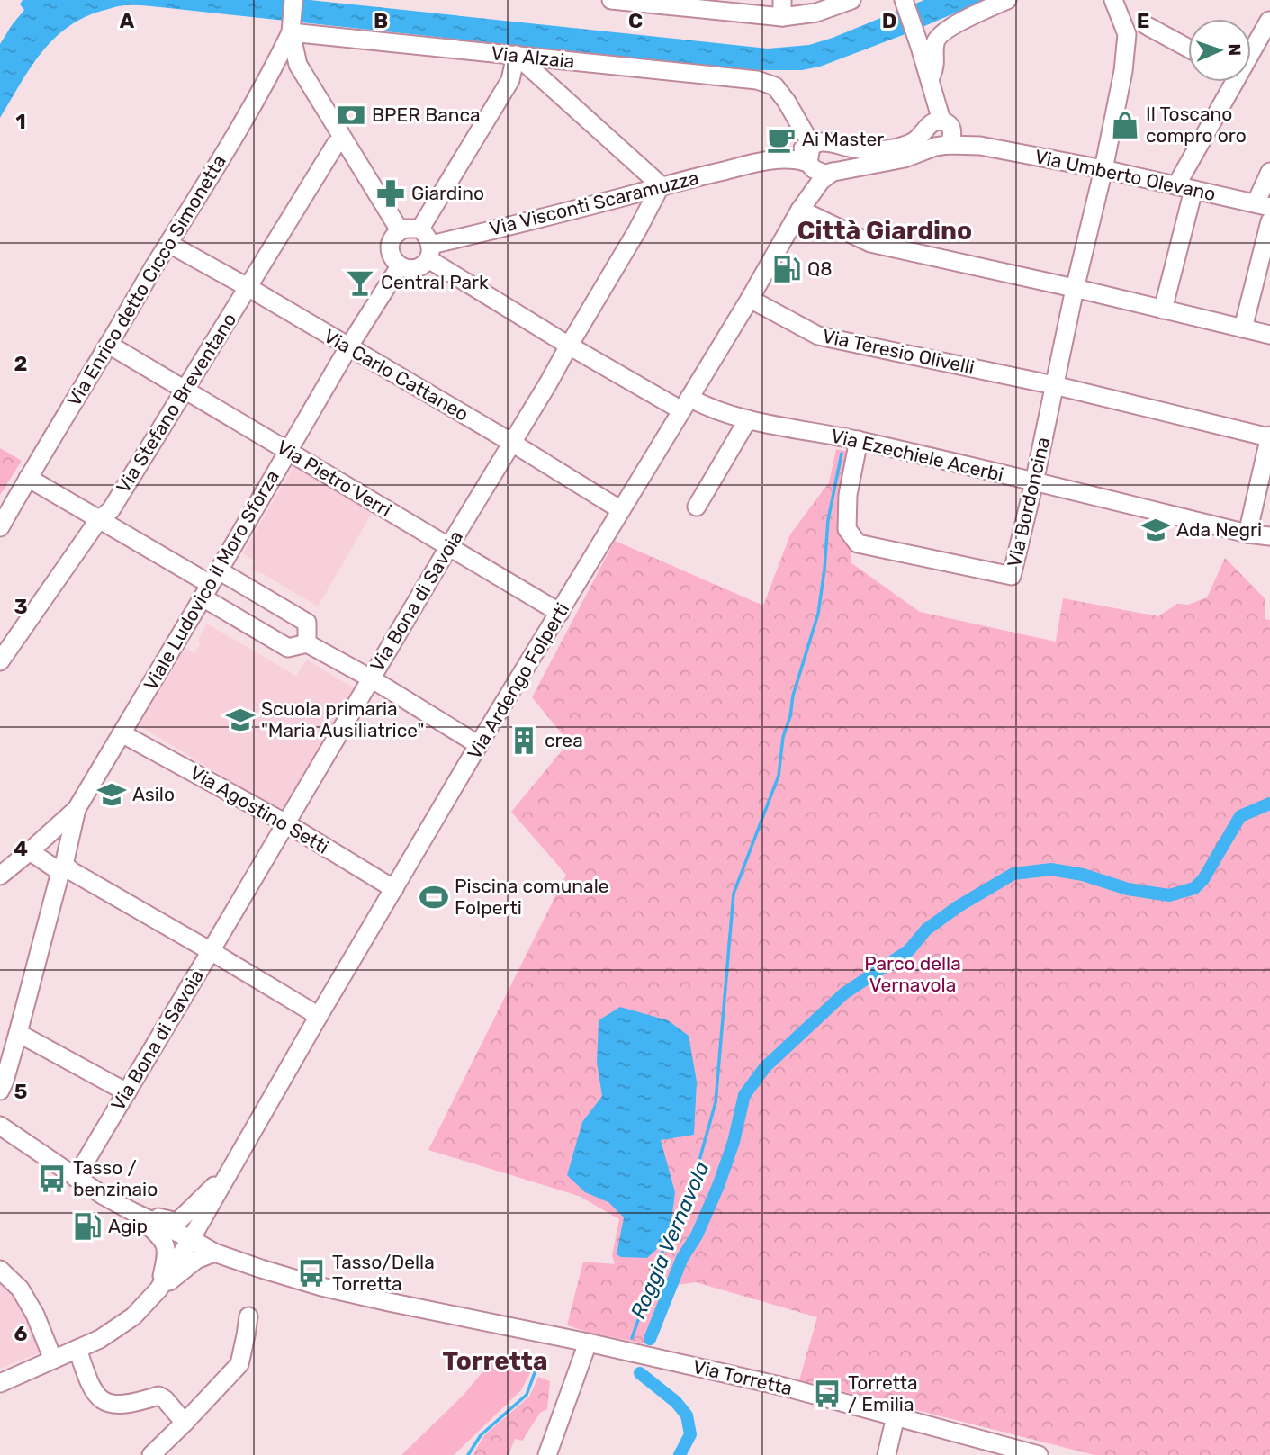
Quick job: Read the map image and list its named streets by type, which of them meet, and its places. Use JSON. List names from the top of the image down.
{
  "streets": {
    "street": [
      "Via Alzaia",
      "Via Umberto Olevano",
      "Via Visconti Scaramuzza",
      "Via Enrico detto Cicco Simonetta",
      "Via Teresio Olivelli",
      "Via Carlo Cattaneo",
      "Via Stefano Breventano",
      "Via Ezechiele Acerbi",
      "Via Pietro Verri",
      "Via Bordoncina",
      "Viale Ludovico il Moro Sforza",
      "Via Bona di Savoia",
      "Via Ardengo Folperti",
      "Via Agostino Setti",
      "Via Torretta"
    ]
  },
  "crossings": [
    ["Via Alzaia", "Via Visconti Scaramuzza"],
    ["Via Alzaia", "Via Enrico detto Cicco Simonetta"],
    ["Via Alzaia", "Via Ardengo Folperti"],
    ["Via Umberto Olevano", "Via Bordoncina"],
    ["Via Umberto Olevano", "Via Ardengo Folperti"],
    ["Via Visconti Scaramuzza", "Via Ezechiele Acerbi"],
    ["Via Visconti Scaramuzza", "Viale Ludovico il Moro Sforza"],
    ["Via Visconti Scaramuzza", "Via Bona di Savoia"],
    ["Via Visconti Scaramuzza", "Via Ardengo Folperti"],
    ["Via Enrico detto Cicco Simonetta", "Via Carlo Cattaneo"],
    ["Via Enrico detto Cicco Simonetta", "Via Pietro Verri"],
    ["Via Teresio Olivelli", "Via Bordoncina"],
    ["Via Teresio Olivelli", "Via Ardengo Folperti"],
    ["Via Carlo Cattaneo", "Via Stefano Breventano"],
    ["Via Carlo Cattaneo", "Viale Ludovico il Moro Sforza"],
    ["Via Carlo Cattaneo", "Via Bona di Savoia"],
    ["Via Carlo Cattaneo", "Via Ardengo Folperti"],
    ["Via Stefano Breventano", "Via Pietro Verri"],
    ["Via Ezechiele Acerbi", "Via Bordoncina"],
    ["Via Ezechiele Acerbi", "Viale Ludovico il Moro Sforza"],
    ["Via Ezechiele Acerbi", "Via Bona di Savoia"],
    ["Via Ezechiele Acerbi", "Via Ardengo Folperti"],
    ["Via Pietro Verri", "Viale Ludovico il Moro Sforza"],
    ["Via Pietro Verri", "Via Bona di Savoia"],
    ["Via Pietro Verri", "Via Ardengo Folperti"],
    ["Viale Ludovico il Moro Sforza", "Via Agostino Setti"],
    ["Via Bona di Savoia", "Via Agostino Setti"],
    ["Via Ardengo Folperti", "Via Agostino Setti"],
    ["Via Ardengo Folperti", "Via Torretta"]
  ],
  "districts": ["Città Giardino", "Torretta"],
  "water": ["Roggia Vernavola"],
  "parks": ["Parco della Vernavola"],
  "places": {
    "bank": ["BPER Banca"],
    "shop": ["Il Toscano compro oro"],
    "cafe": ["Ai Master"],
    "pharmacy": ["Giardino"],
    "fuel station": ["Q8", "Agip"],
    "bar": ["Central Park"],
    "school or university": ["Ada Negri", "Scuola primaria \"Maria Ausiliatrice\"", "Asilo"],
    "building": ["crea"],
    "sports": ["Piscina comunale Folperti"],
    "bus stop": ["Tasso / benzinaio", "Tasso/Della Torretta", "Torretta / Emilia"]
  },
  "north": "right",
  "grid": {
    "columns": [
      "A",
      "B",
      "C",
      "D",
      "E"
    ],
    "rows": [
      "1",
      "2",
      "3",
      "4",
      "5",
      "6"
    ]
  }
}
